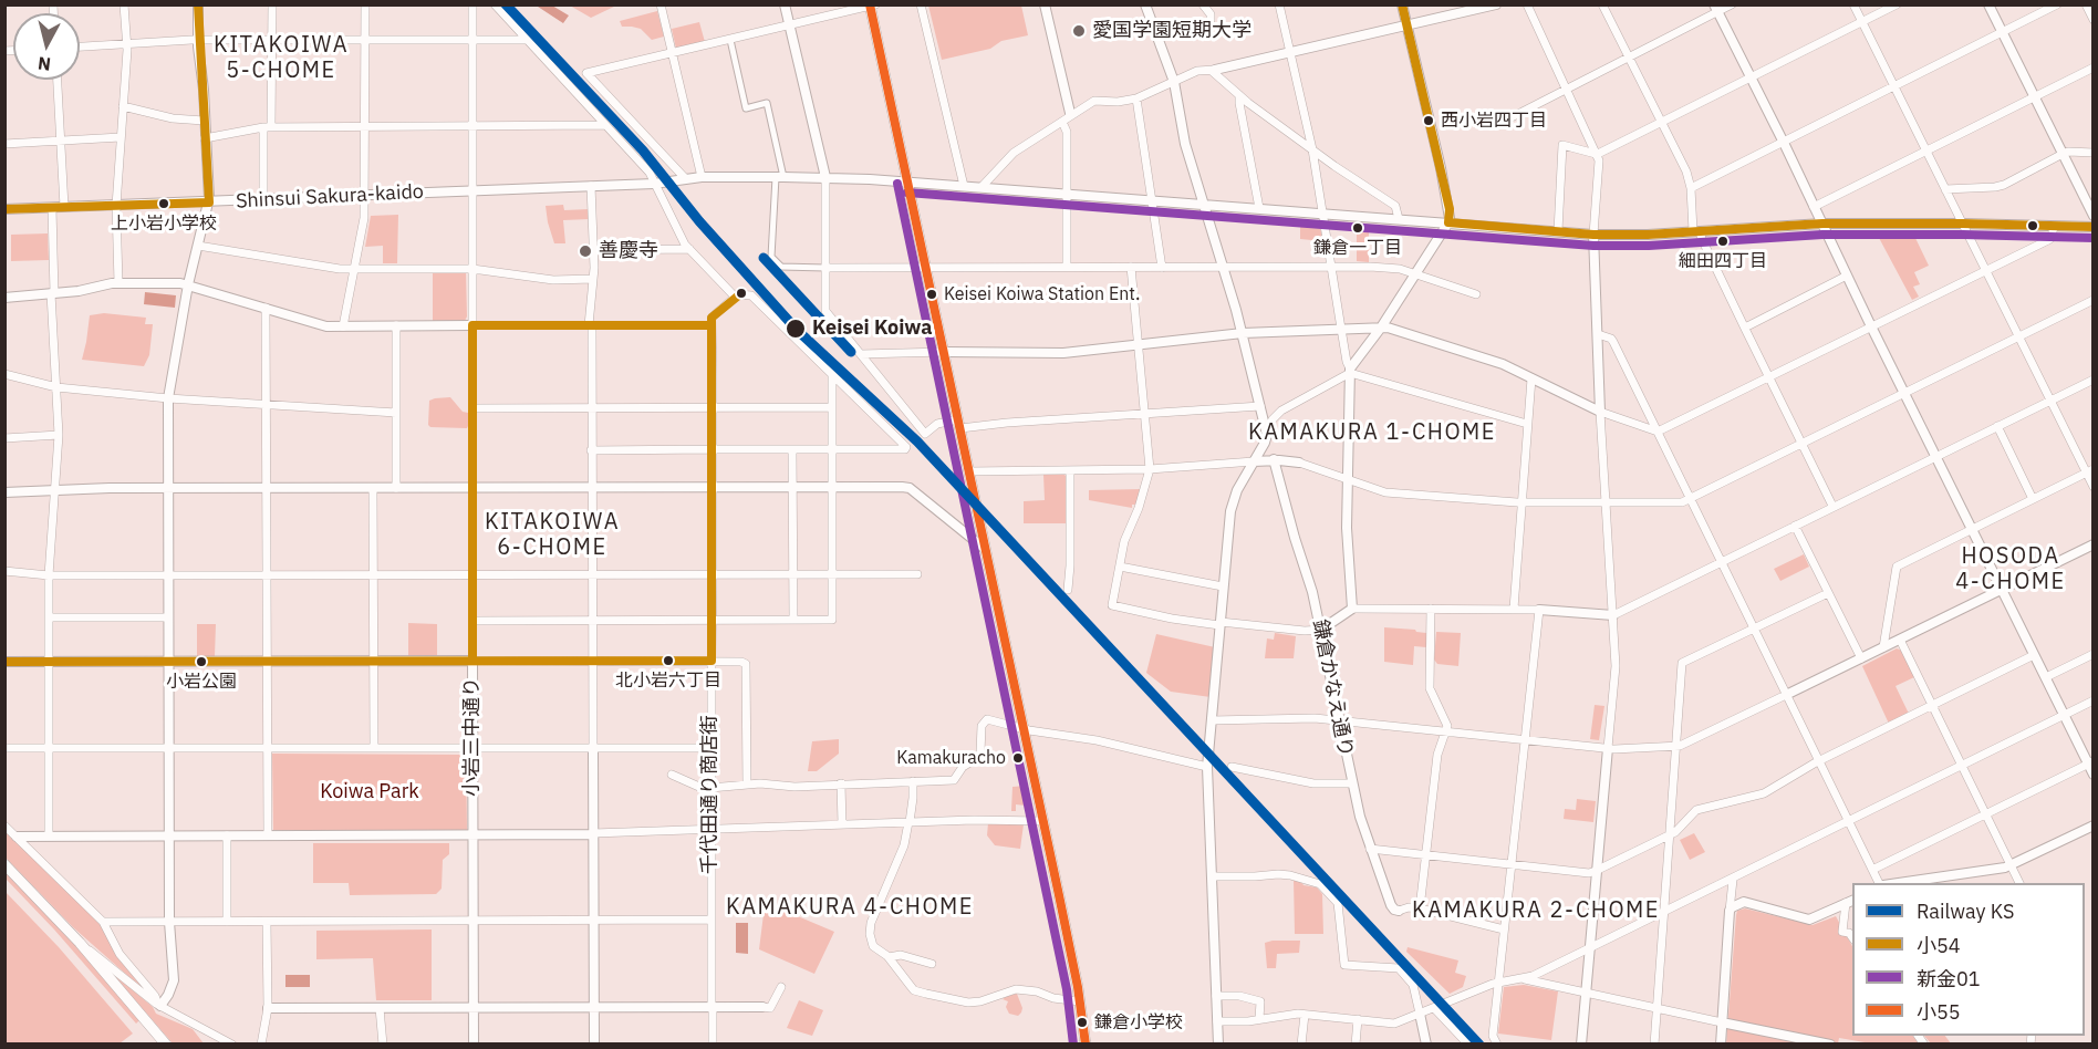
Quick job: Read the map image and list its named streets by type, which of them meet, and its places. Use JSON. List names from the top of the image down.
{
  "streets": {
    "street": [
      "Shinsui Sakura-kaido",
      "鎌倉かなえ通り",
      "小岩三中通り",
      "千代田通り商店街"
    ]
  },
  "crossings": [
    ["Shinsui Sakura-kaido", "小岩三中通り"]
  ],
  "districts": [
    "KITAKOIWA 5-CHOME",
    "KAMAKURA 1-CHOME",
    "KITAKOIWA 6-CHOME",
    "HOSODA 4-CHOME",
    "KAMAKURA 4-CHOME",
    "KAMAKURA 2-CHOME"
  ],
  "parks": ["Koiwa Park"],
  "places": [
    "愛国学園短期大学",
    "西小岩四丁目",
    "上小岩小学校",
    "鎌倉一丁目",
    "細田四丁目",
    "善慶寺",
    "Keisei Koiwa Station Ent.",
    "Keisei Koiwa",
    "北小岩六丁目",
    "小岩公園",
    "Kamakuracho",
    "鎌倉小学校"
  ],
  "lines": [
    "rail line KS",
    "transit line 小54",
    "transit line 小55",
    "transit line 新金01"
  ],
  "legend": [
    "Railway KS",
    "小54",
    "新金01",
    "小55"
  ],
  "north": "bottom"
}
